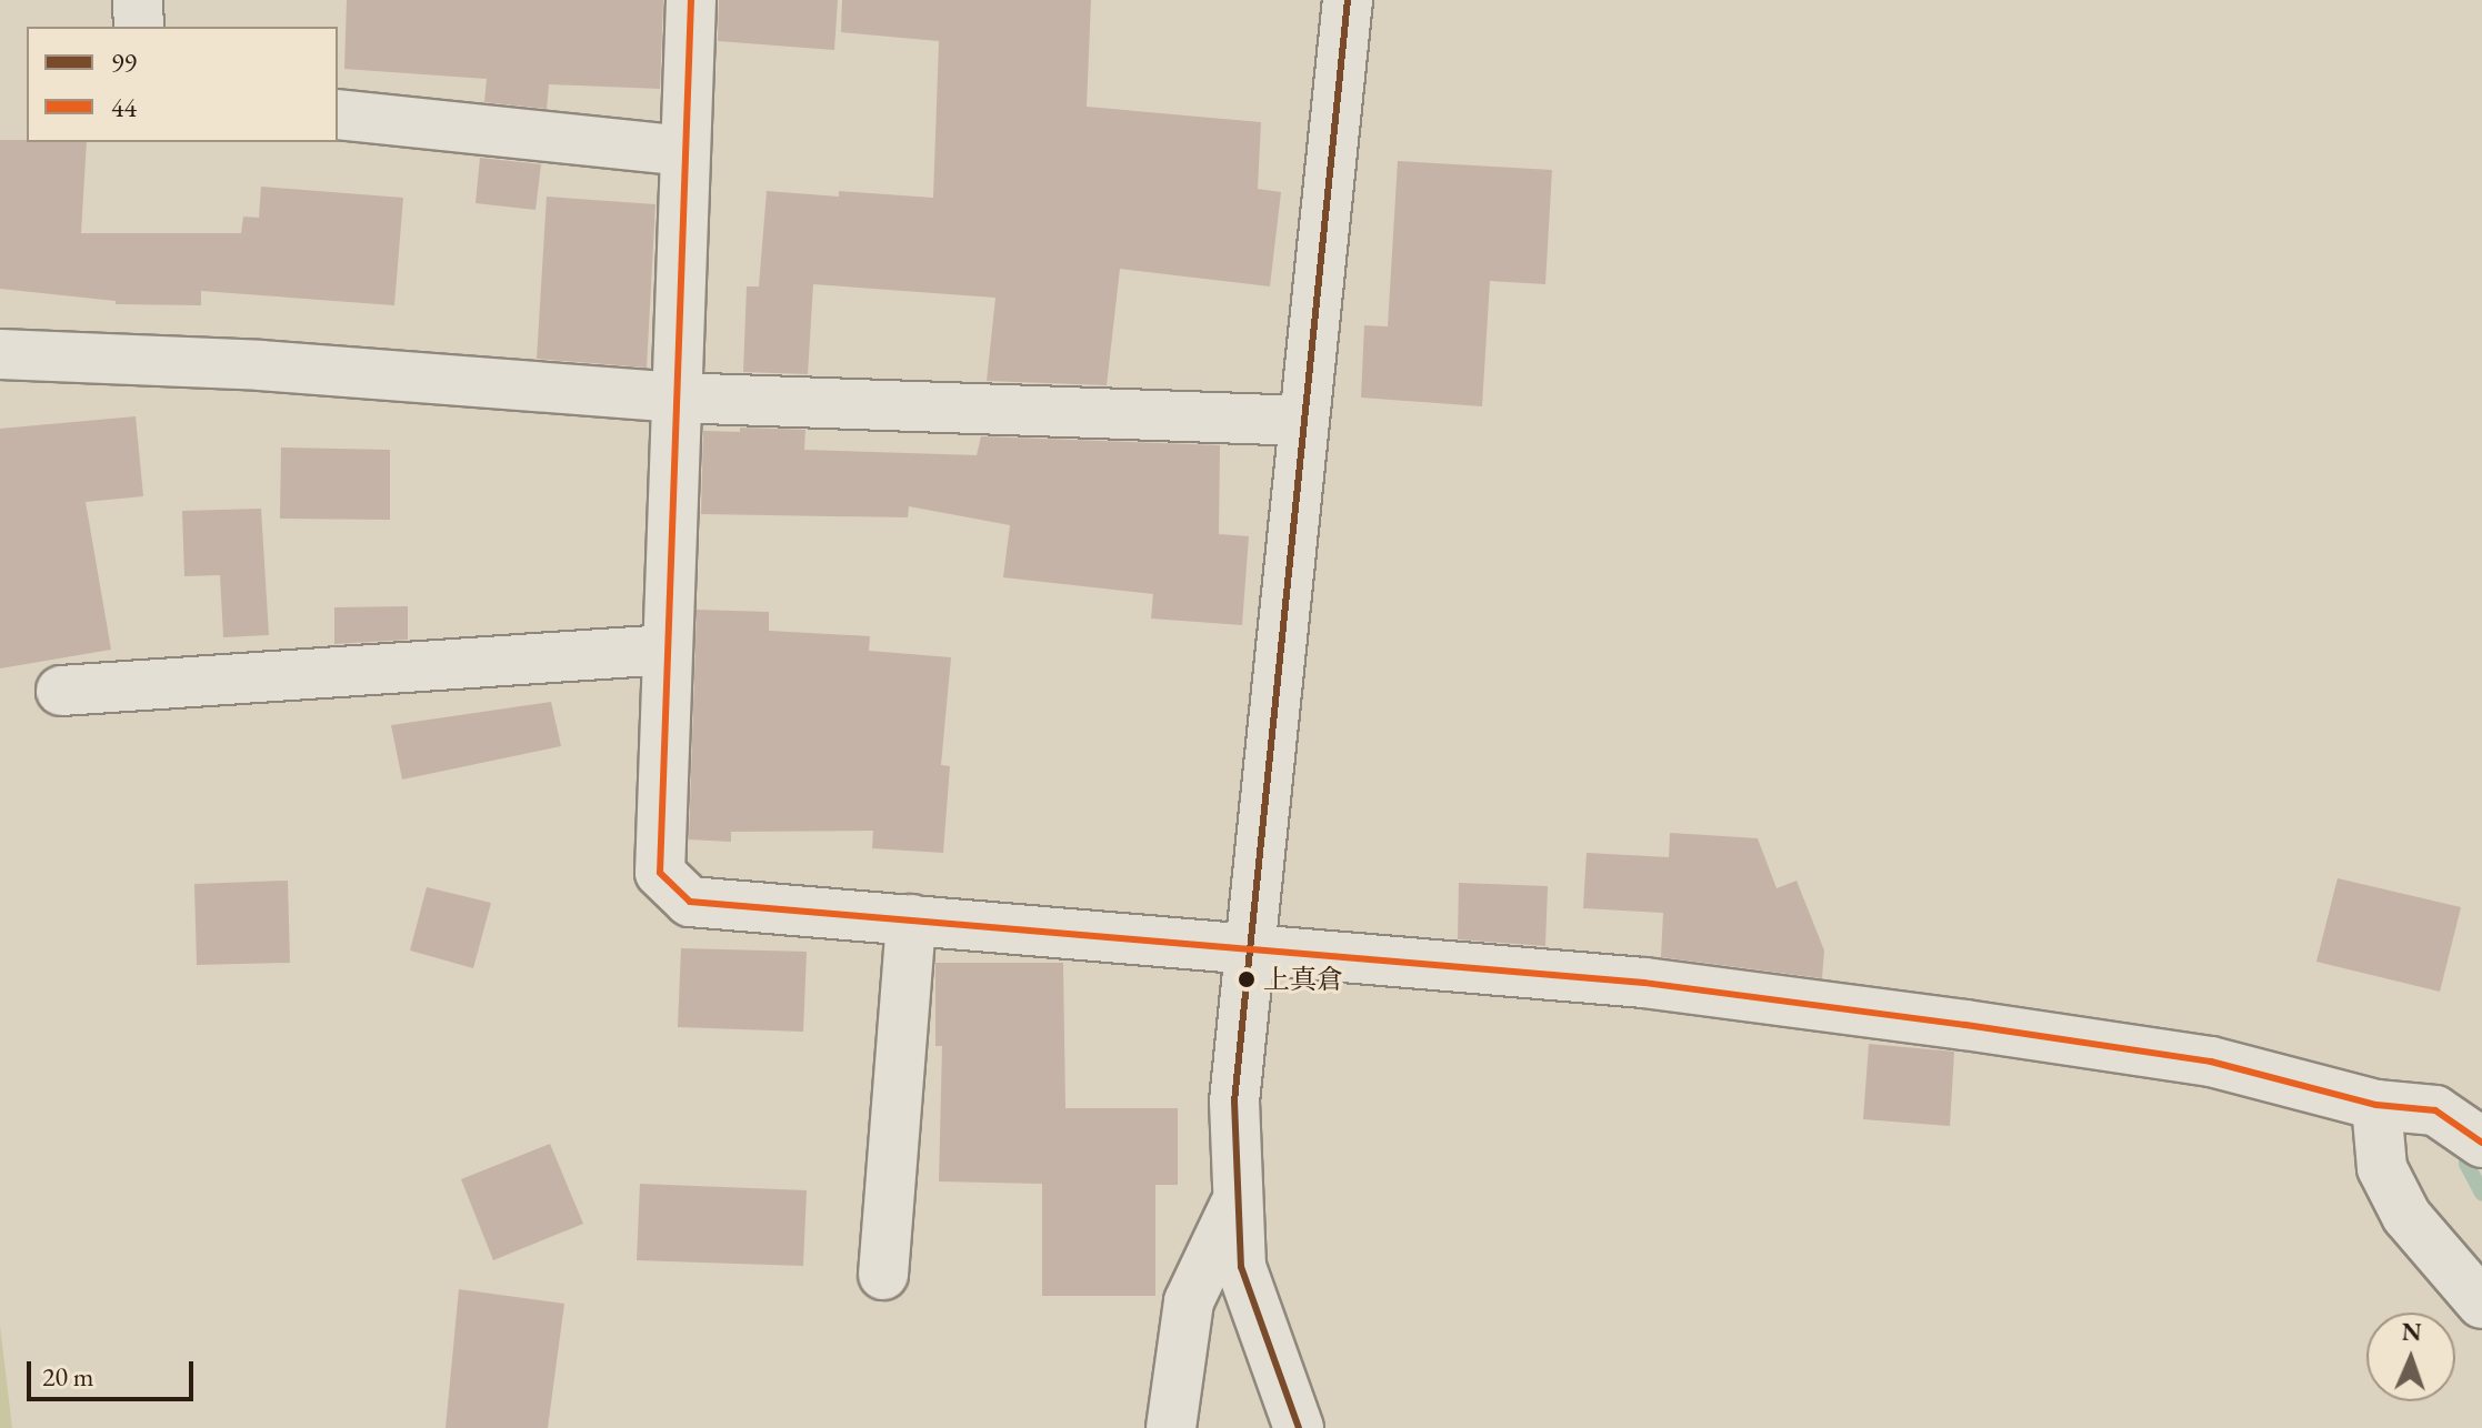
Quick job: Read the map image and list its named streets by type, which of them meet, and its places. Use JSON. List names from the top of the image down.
{
  "places": ["上真倉"],
  "lines": ["transit line 99", "transit line 44"],
  "legend": ["99", "44"],
  "scale_bar": "20 m",
  "north": "top"
}
